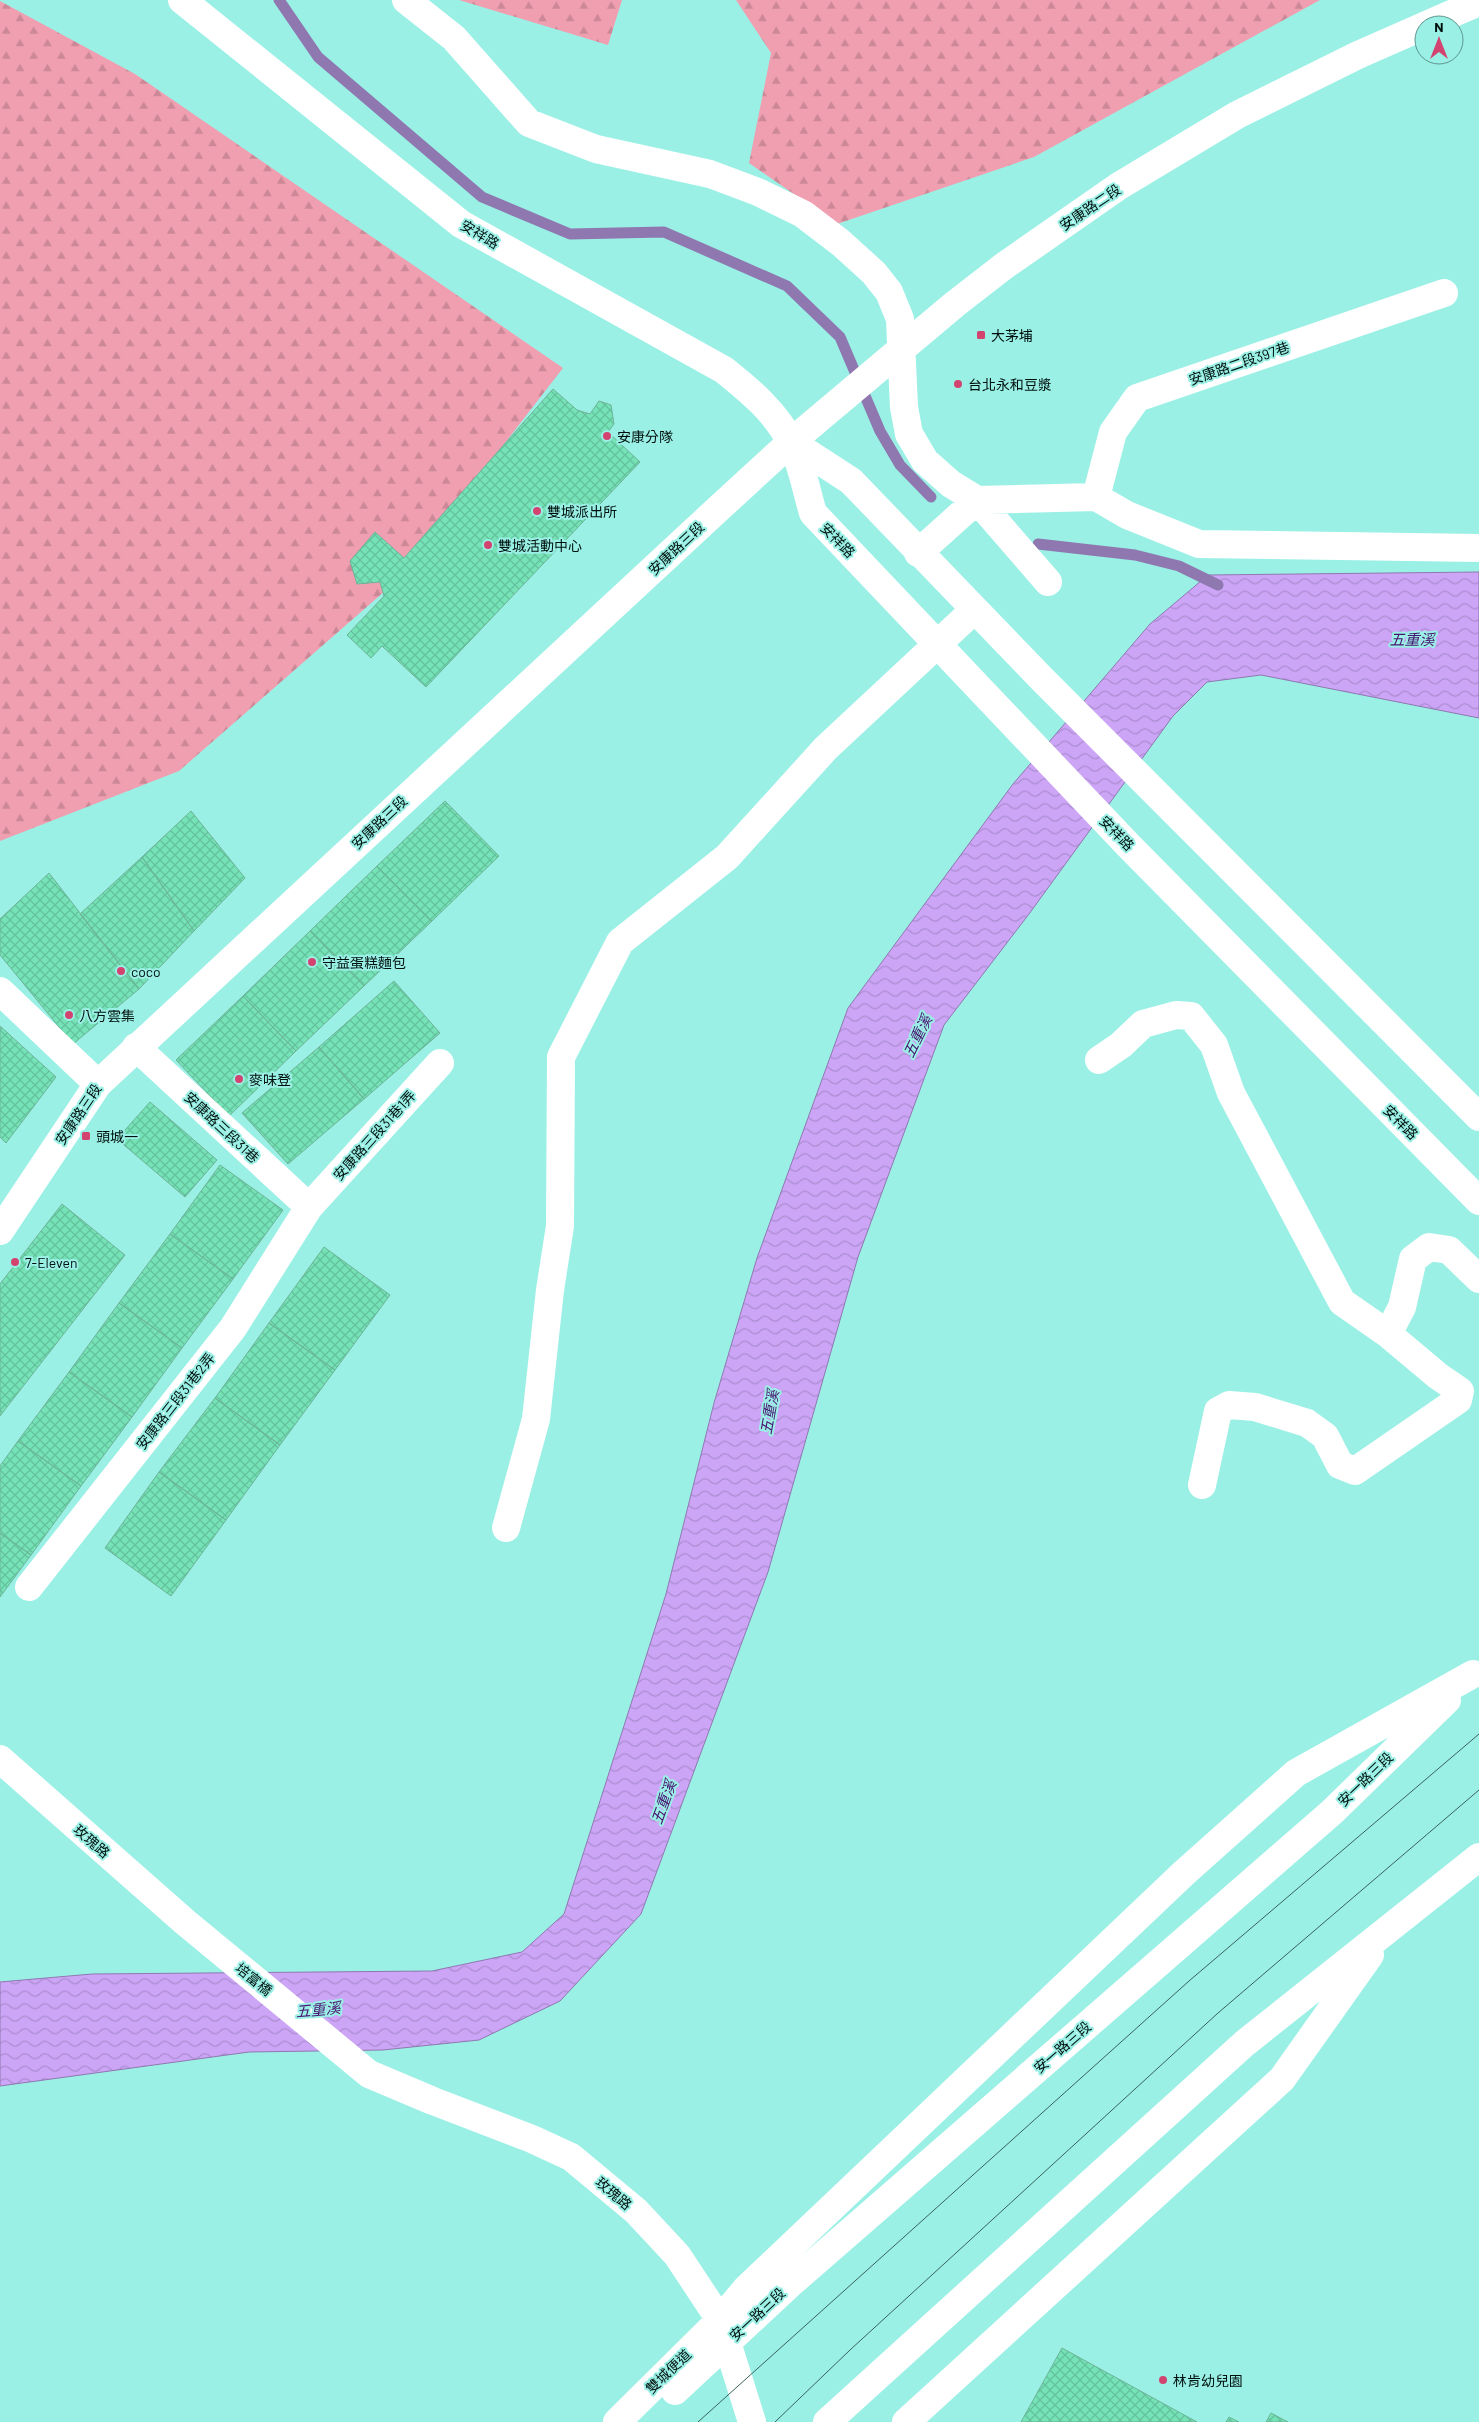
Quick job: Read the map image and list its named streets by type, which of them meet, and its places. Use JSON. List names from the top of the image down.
{
  "streets": {
    "street": [
      "安康路二段",
      "安祥路",
      "安康路二段397巷",
      "安康路三段",
      "安康路三段31巷",
      "安康路三段31巷1弄",
      "安康路三段31巷2弄",
      "安一路三段",
      "玫瑰路",
      "培富橋",
      "雙城便道"
    ]
  },
  "crossings": [
    ["安康路二段", "安祥路"],
    ["安康路二段", "安康路三段"],
    ["安祥路", "安康路三段"],
    ["安康路三段", "安康路三段31巷"],
    ["安康路三段31巷", "安康路三段31巷1弄"],
    ["安康路三段31巷", "安康路三段31巷2弄"],
    ["安康路三段31巷1弄", "安康路三段31巷2弄"],
    ["安一路三段", "雙城便道"],
    ["玫瑰路", "培富橋"],
    ["玫瑰路", "雙城便道"]
  ],
  "water": ["五重溪"],
  "places": {
    "transit": ["大茅埔", "頭城一"],
    "other": [
      "台北永和豆漿",
      "安康分隊",
      "雙城派出所",
      "雙城活動中心",
      "守益蛋糕麵包",
      "coco",
      "八方雲集",
      "麥味登",
      "7-Eleven",
      "林肯幼兒園"
    ]
  },
  "north": "top"
}
